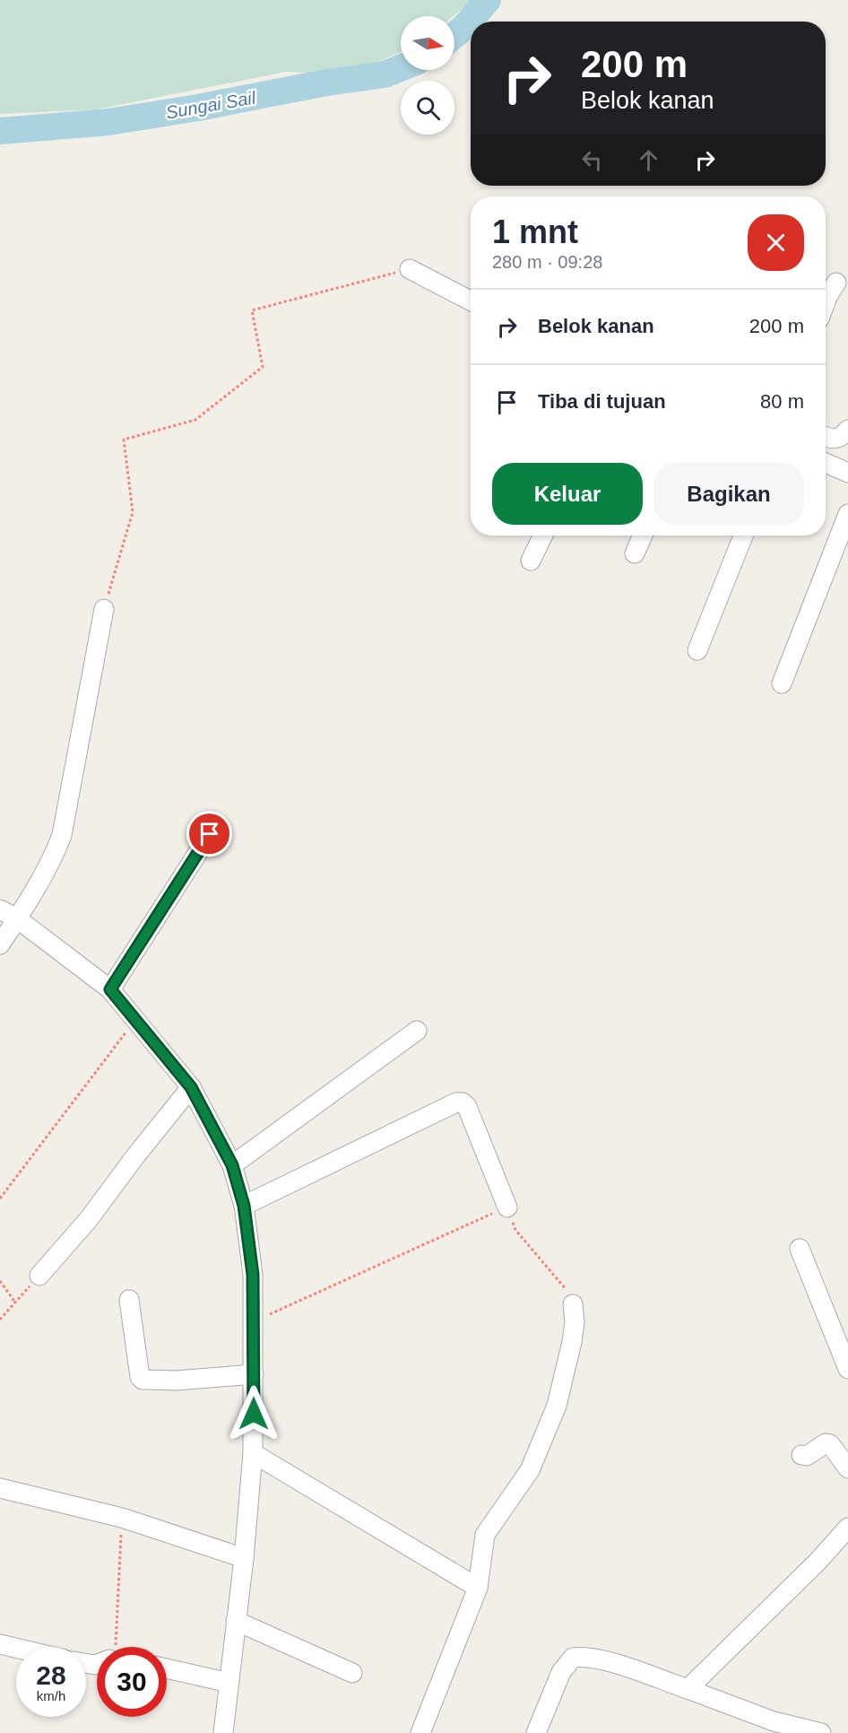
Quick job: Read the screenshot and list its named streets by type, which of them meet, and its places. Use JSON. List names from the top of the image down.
{
  "water": ["Sungai Sail"],
  "north": "right",
  "page": {
    "turn": ["200 m", "Belok kanan"],
    "heading": ["1 mnt", "280 m · 09:28"],
    "list": [
      {
        "name": "Belok kanan",
        "value": "200 m"
      },
      {
        "name": "Tiba di tujuan",
        "value": "80 m"
      }
    ],
    "buttons": ["Keluar", "Bagikan"],
    "speed": "28 km/h",
    "limit": "30"
  }
}
